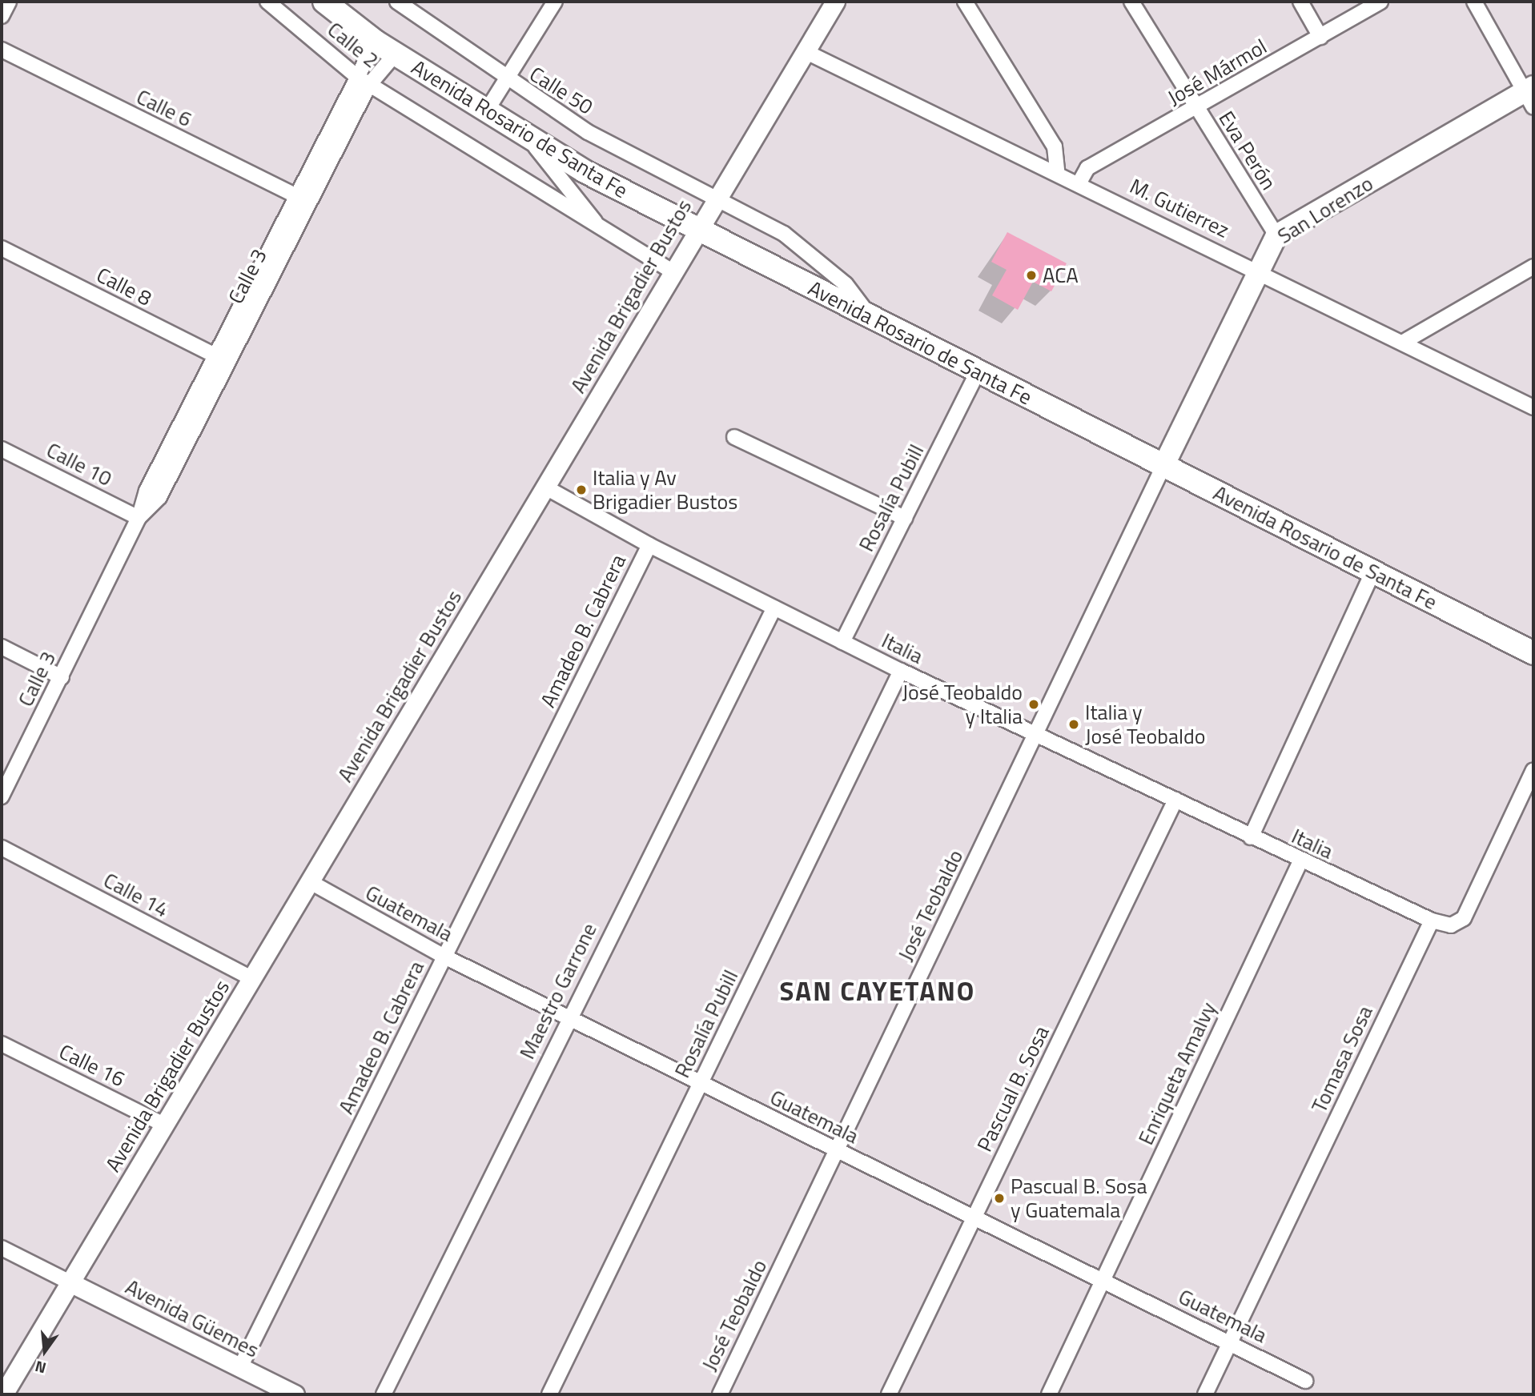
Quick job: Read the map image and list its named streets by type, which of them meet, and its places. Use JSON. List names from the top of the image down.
{
  "streets": {
    "main road": ["Avenida Rosario de Santa Fe", "San Lorenzo"],
    "street": [
      "Calle 2",
      "José Mármol",
      "Calle 50",
      "Calle 6",
      "Eva Perón",
      "M. Gutierrez",
      "Calle 3",
      "Calle 8",
      "Avenida Brigadier Bustos",
      "Calle 10",
      "Rosalía Pubill",
      "Amadeo B. Cabrera",
      "Italia",
      "Calle 14",
      "José Teobaldo",
      "Guatemala",
      "Maestro Garrone",
      "Tomasa Sosa",
      "Calle 16",
      "Enriqueta Amalvy",
      "Pascual B. Sosa",
      "Avenida Güemes"
    ]
  },
  "crossings": [
    ["Calle 2", "Calle 3"],
    ["Calle 2", "Avenida Brigadier Bustos"],
    ["José Mármol", "Eva Perón"],
    ["José Mármol", "M. Gutierrez"],
    ["Calle 50", "Avenida Rosario de Santa Fe"],
    ["Calle 50", "Avenida Brigadier Bustos"],
    ["Calle 6", "Calle 3"],
    ["Avenida Rosario de Santa Fe", "San Lorenzo"],
    ["Avenida Rosario de Santa Fe", "Calle 3"],
    ["Avenida Rosario de Santa Fe", "Avenida Brigadier Bustos"],
    ["Avenida Rosario de Santa Fe", "Rosalía Pubill"],
    ["Avenida Rosario de Santa Fe", "José Teobaldo"],
    ["Eva Perón", "San Lorenzo"],
    ["M. Gutierrez", "San Lorenzo"],
    ["M. Gutierrez", "Avenida Brigadier Bustos"],
    ["San Lorenzo", "José Teobaldo"],
    ["Calle 3", "Calle 8"],
    ["Calle 3", "Calle 10"],
    ["Avenida Brigadier Bustos", "Italia"],
    ["Avenida Brigadier Bustos", "Calle 14"],
    ["Avenida Brigadier Bustos", "Guatemala"],
    ["Avenida Brigadier Bustos", "Calle 16"],
    ["Avenida Brigadier Bustos", "Avenida Güemes"],
    ["Rosalía Pubill", "Italia"],
    ["Rosalía Pubill", "Guatemala"],
    ["Amadeo B. Cabrera", "Italia"],
    ["Amadeo B. Cabrera", "Guatemala"],
    ["Amadeo B. Cabrera", "Avenida Güemes"],
    ["Italia", "José Teobaldo"],
    ["Italia", "Maestro Garrone"],
    ["Italia", "Tomasa Sosa"],
    ["Italia", "Enriqueta Amalvy"],
    ["Italia", "Pascual B. Sosa"],
    ["José Teobaldo", "Guatemala"],
    ["Guatemala", "Maestro Garrone"],
    ["Guatemala", "Tomasa Sosa"],
    ["Guatemala", "Enriqueta Amalvy"],
    ["Guatemala", "Pascual B. Sosa"]
  ],
  "districts": ["SAN CAYETANO"],
  "places": [
    "ACA",
    "Italia y Av Brigadier Bustos",
    "José Teobaldo y Italia",
    "Italia y José Teobaldo",
    "Pascual B. Sosa y Guatemala"
  ],
  "north": "bottom"
}
